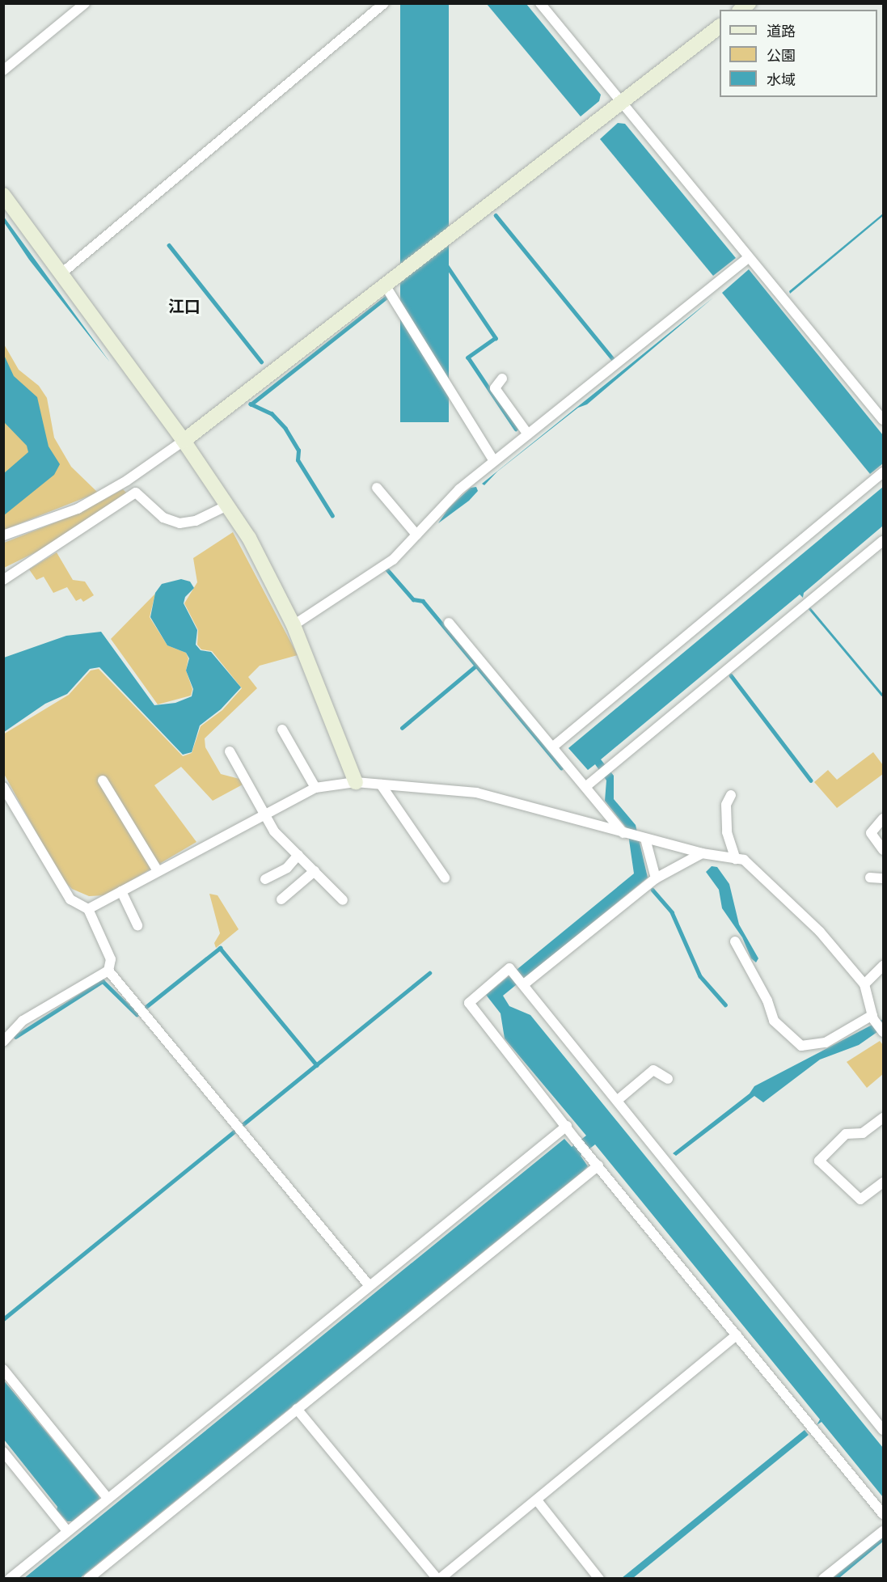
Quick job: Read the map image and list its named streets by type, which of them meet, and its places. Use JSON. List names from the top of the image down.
{
  "districts": ["江口"],
  "legend": ["道路", "公園", "水域"]
}
